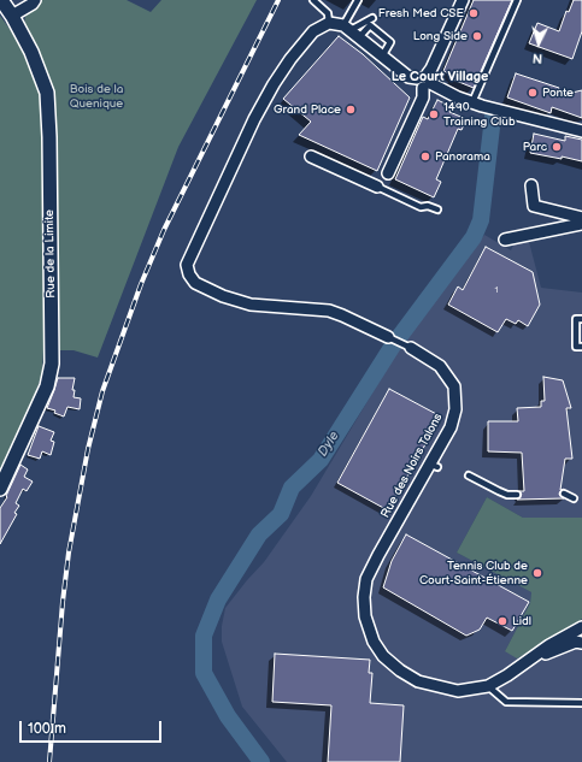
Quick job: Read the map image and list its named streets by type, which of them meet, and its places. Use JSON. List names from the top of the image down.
{
  "streets": {
    "street": ["Rue de la Limite", "Rue des Noirs Talons"]
  },
  "districts": ["Le Court Village"],
  "water": ["Dyle"],
  "parks": ["Bois de la Quenique"],
  "places": [
    "Fresh Med CSE",
    "Long Side",
    "Ponte",
    "Grand Place",
    "1490 Training Club",
    "Parc",
    "Panorama",
    "Tennis Club de Court-Saint-Étienne",
    "Lidl"
  ],
  "house_numbers": ["1"],
  "scale_bar": "100 m",
  "north": "bottom"
}
